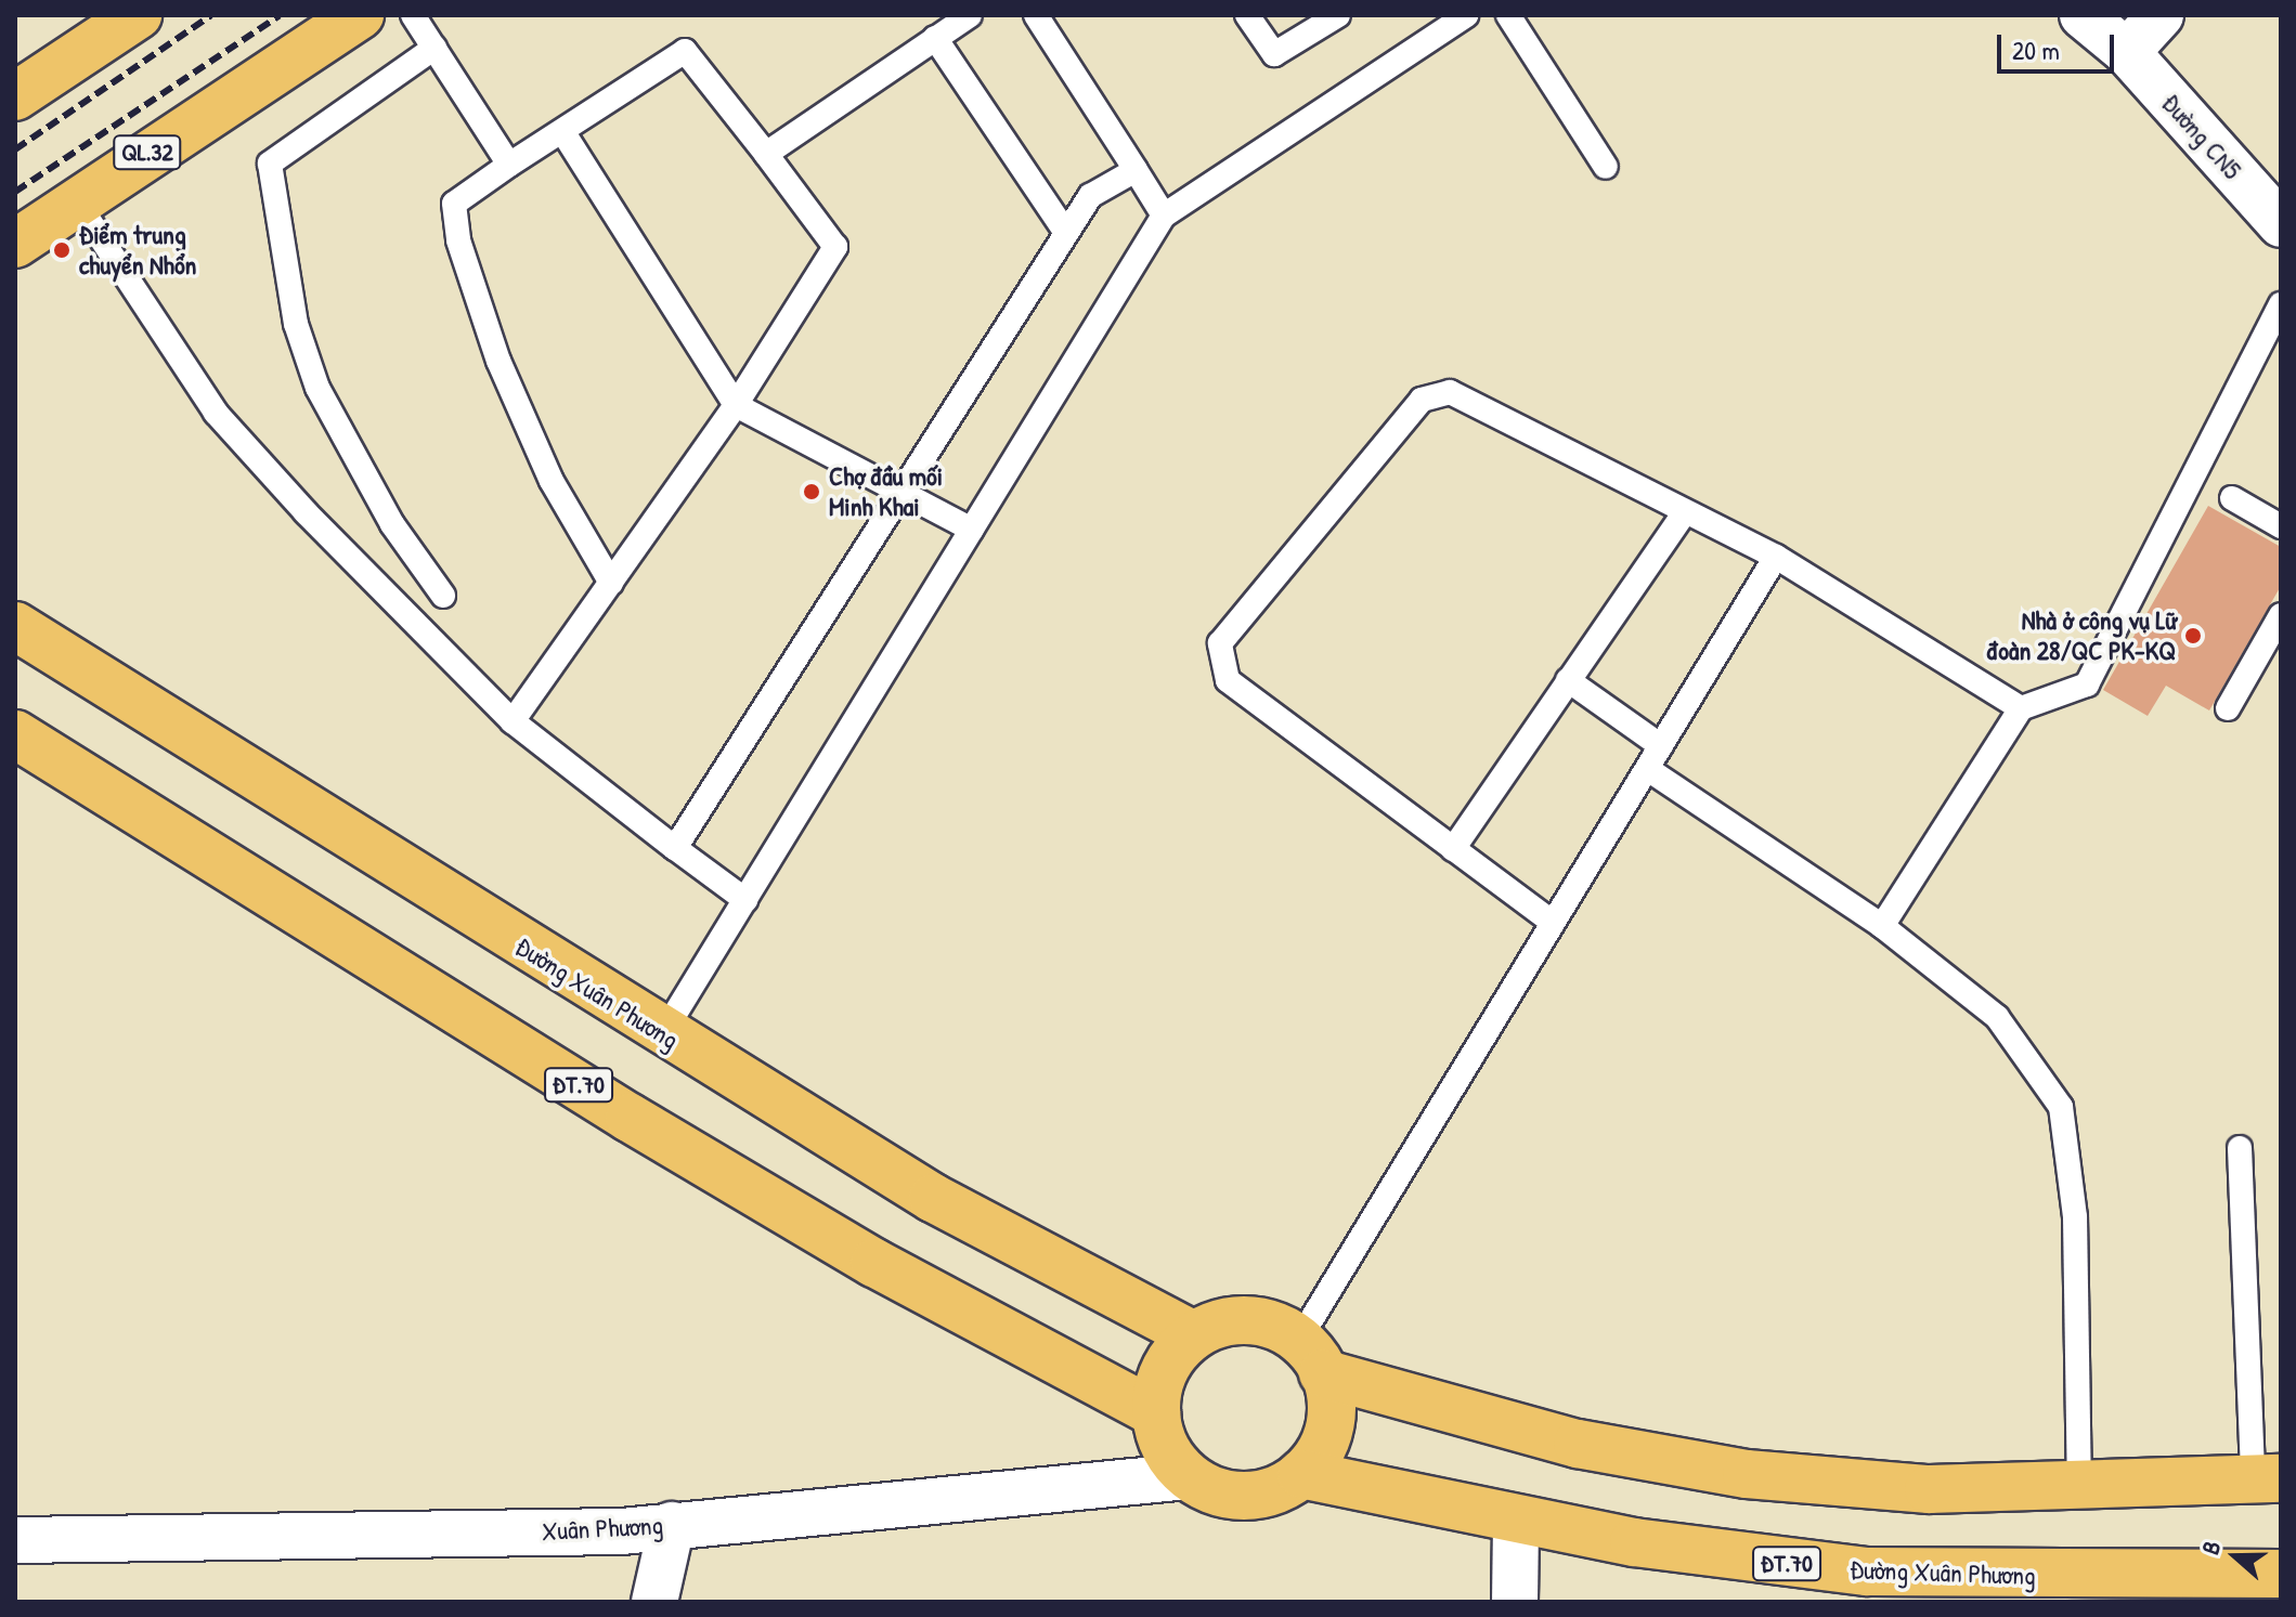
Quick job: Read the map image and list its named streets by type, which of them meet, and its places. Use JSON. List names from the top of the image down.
{
  "streets": {
    "main road": ["QL.32", "Đường Xuân Phương", "ĐT.70"],
    "street": ["Đường CN5", "Xuân Phương"]
  },
  "crossings": [
    ["Đường Xuân Phương", "ĐT.70"],
    ["Đường Xuân Phương", "Xuân Phương"],
    ["ĐT.70", "Xuân Phương"]
  ],
  "places": ["Điểm trung chuyển Nhổn", "Chợ đầu mối Minh Khai", "Nhà ở công vụ Lữ đoàn 28/QC PK-KQ"],
  "scale_bar": "20 m",
  "north": "left"
}
